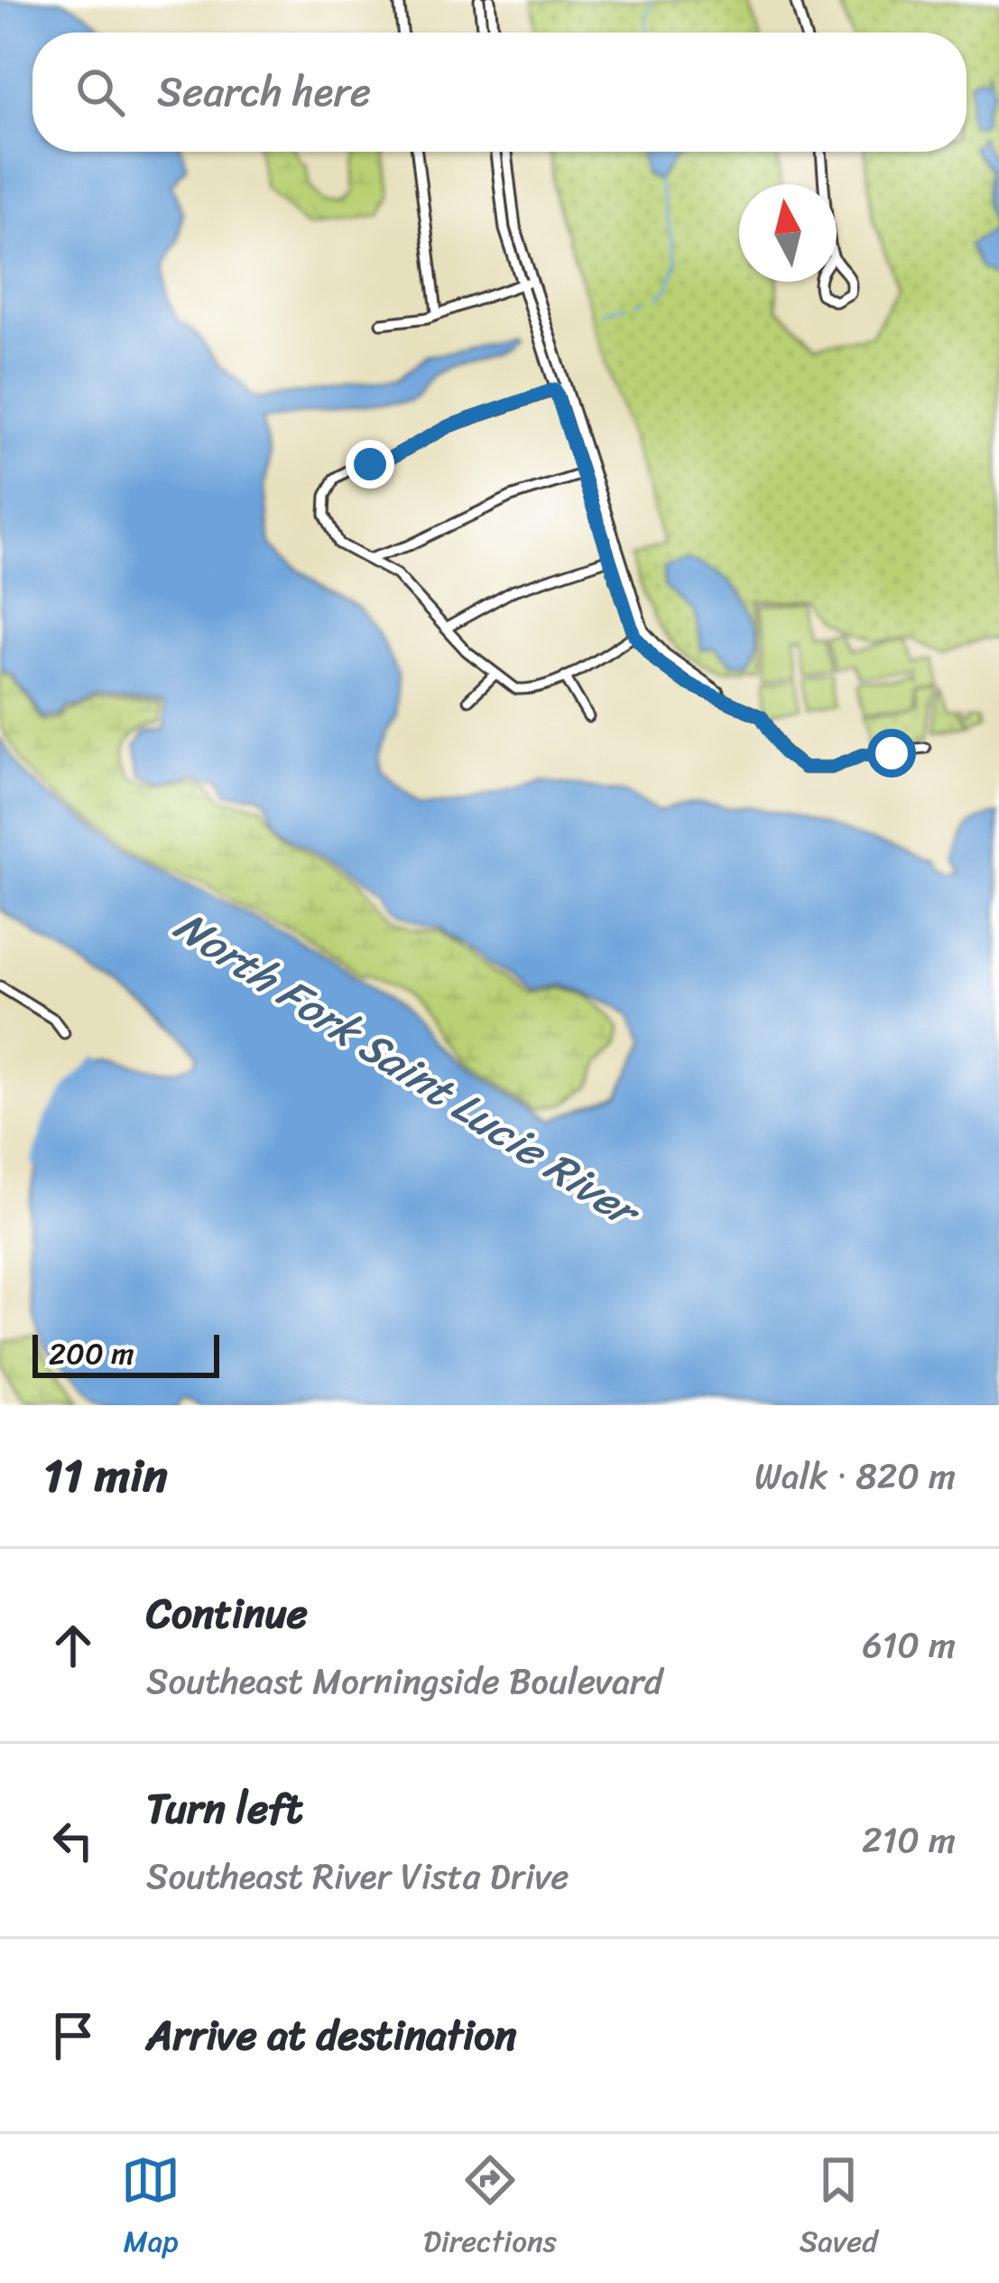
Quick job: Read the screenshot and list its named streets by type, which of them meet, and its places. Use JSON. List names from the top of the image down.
{
  "water": ["North Fork Saint Lucie River"],
  "scale_bar": "200 m",
  "north": "top",
  "page": {
    "search": "Search here",
    "scale": "200 m",
    "heading": ["11 min", "Walk · 820 m"],
    "list": [
      ["Continue", "Southeast Morningside Boulevard", "610 m"],
      ["Turn left", "Southeast River Vista Drive", "210 m"],
      "Arrive at destination"
    ],
    "nav": ["Map", "Directions", "Saved"]
  }
}
